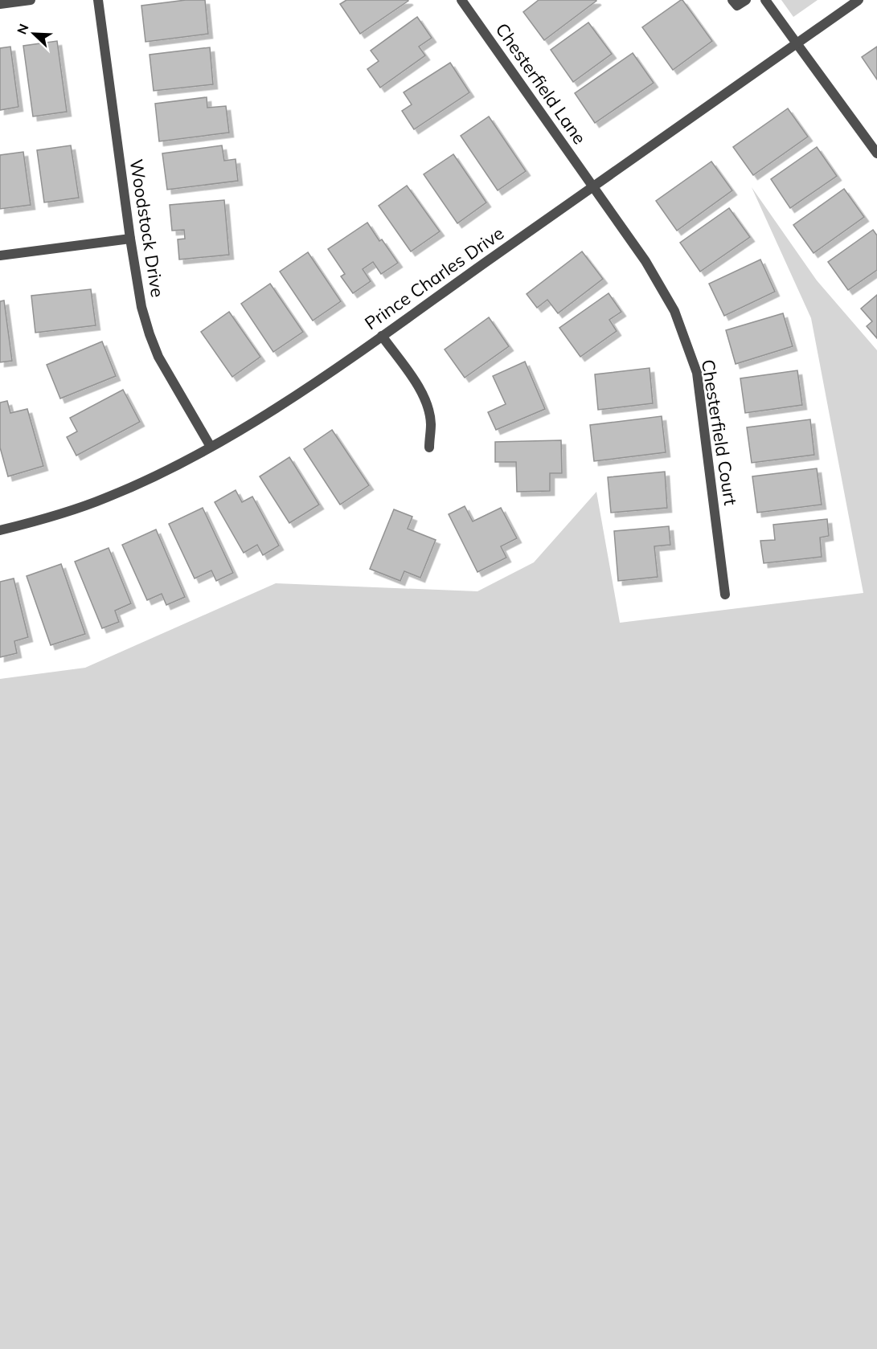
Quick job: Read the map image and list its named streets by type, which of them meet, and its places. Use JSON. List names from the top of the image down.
{
  "streets": {
    "street": [
      "Chesterfield Lane",
      "Woodstock Drive",
      "Prince Charles Drive",
      "Chesterfield Court"
    ]
  },
  "crossings": [
    ["Chesterfield Lane", "Prince Charles Drive"],
    ["Chesterfield Lane", "Chesterfield Court"],
    ["Woodstock Drive", "Prince Charles Drive"],
    ["Prince Charles Drive", "Chesterfield Court"]
  ],
  "north": "top left"
}
